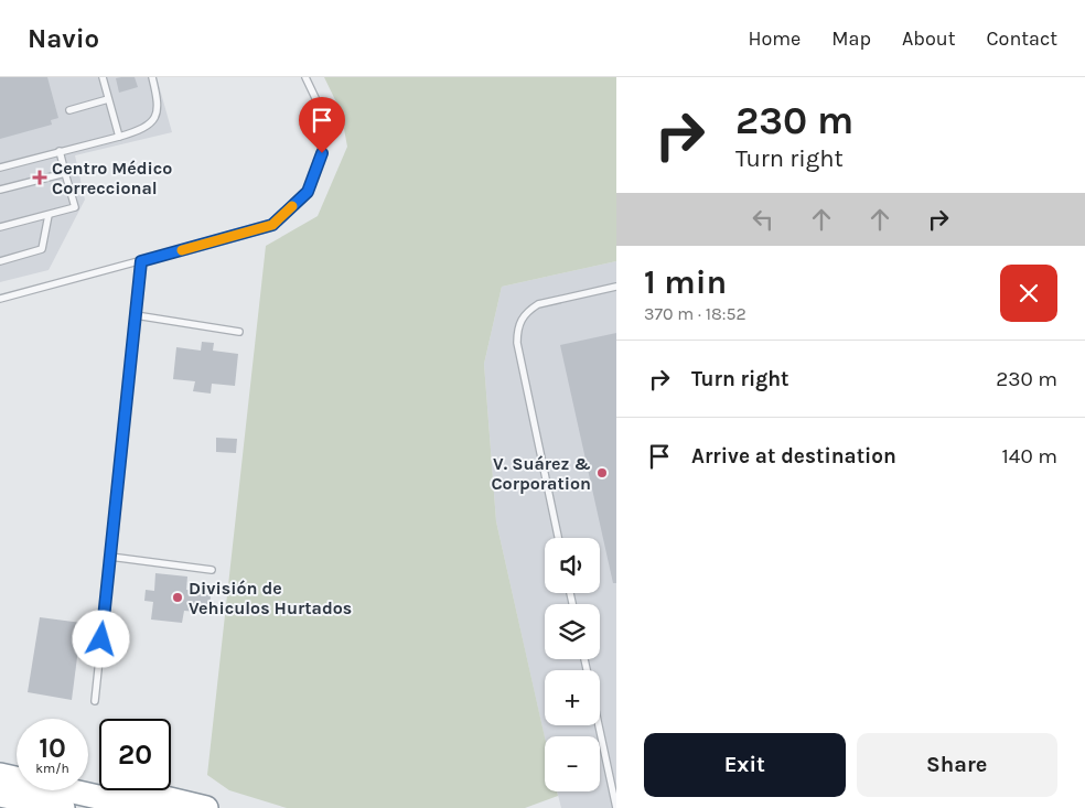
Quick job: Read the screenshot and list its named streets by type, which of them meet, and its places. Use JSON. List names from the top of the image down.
{
  "places": {
    "health": ["Centro Médico Correccional"],
    "other": ["V. Suárez & Corporation", "División de Vehiculos Hurtados"]
  },
  "page": {
    "header": "Navio",
    "nav": [
      "Home",
      "Map",
      "About",
      "Contact"
    ],
    "turn": ["230 m", "Turn right"],
    "heading": ["1 min", "370 m · 18:52"],
    "list": [
      {
        "name": "Turn right",
        "value": "230 m"
      },
      {
        "name": "Arrive at destination",
        "value": "140 m"
      }
    ],
    "map_buttons": ["+", "−"],
    "speed": "10 km/h",
    "limit": "20",
    "buttons": ["Exit", "Share"]
  }
}
